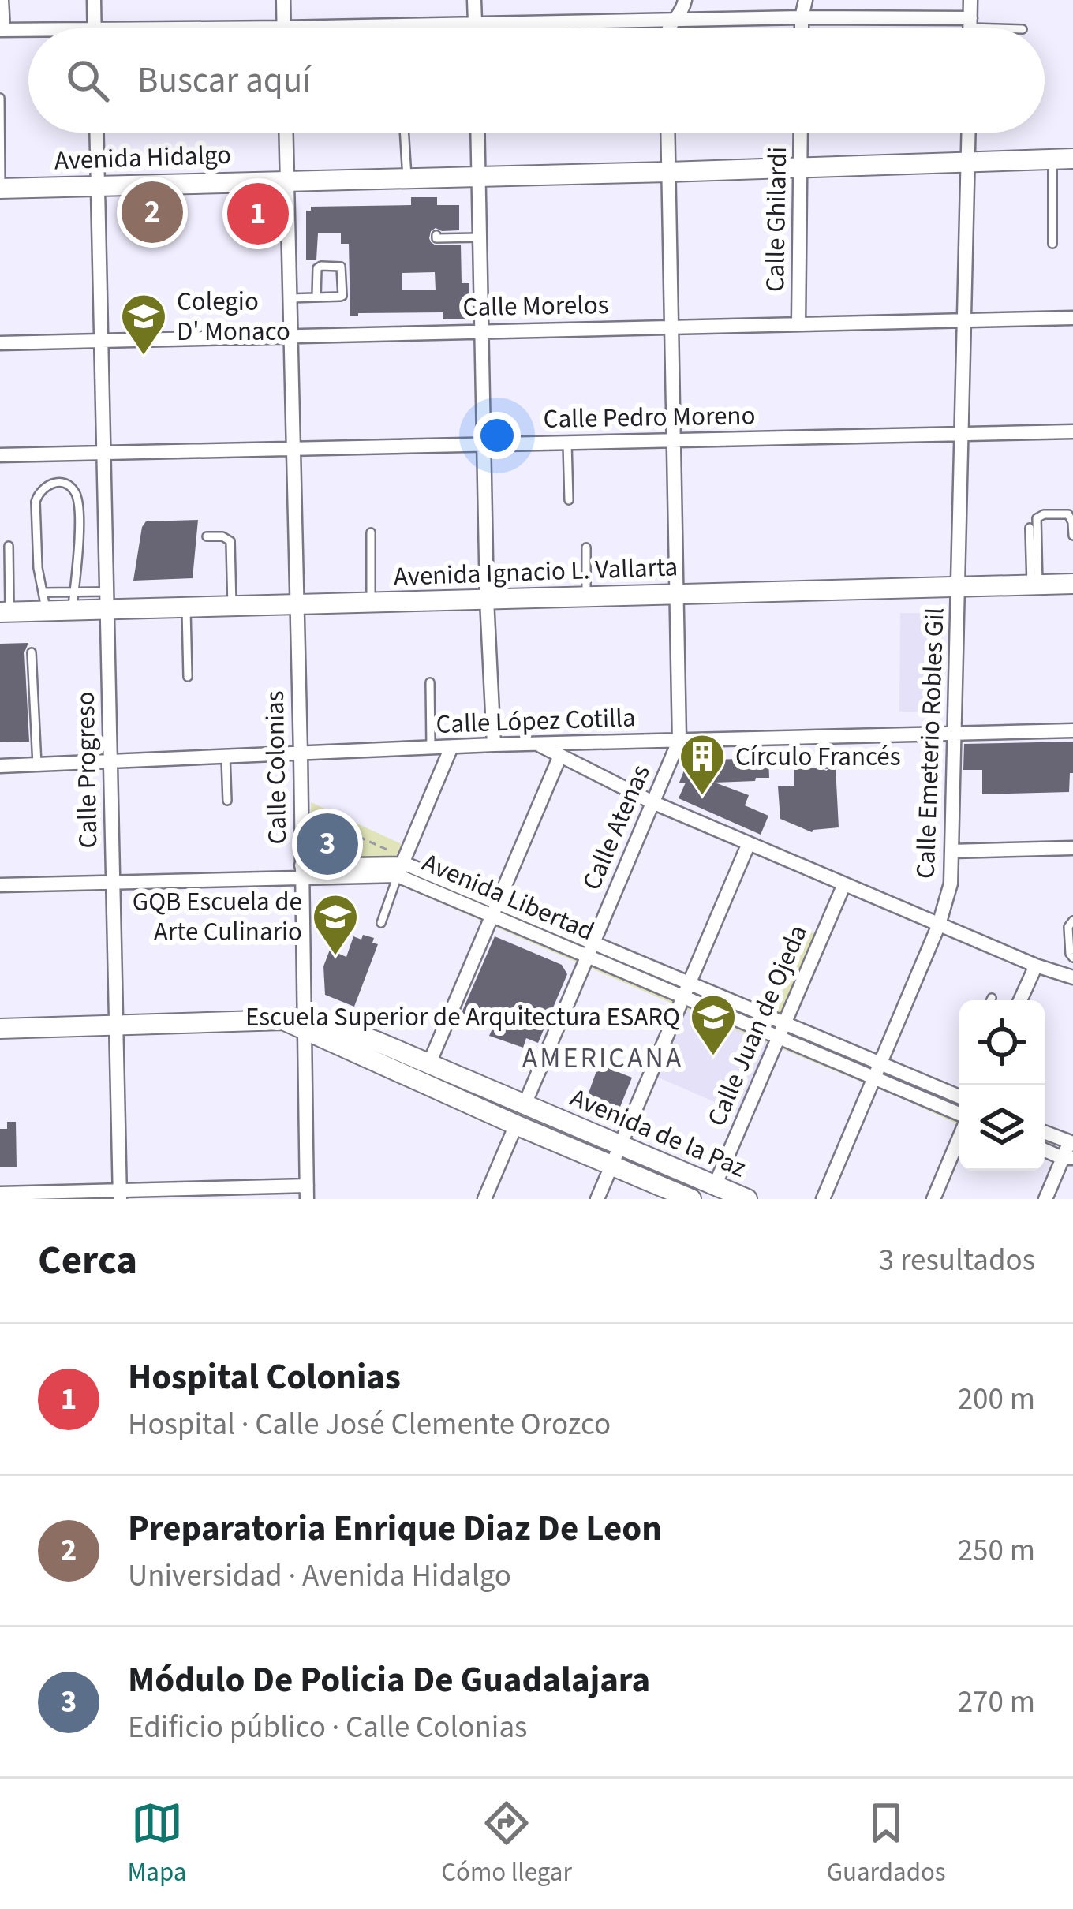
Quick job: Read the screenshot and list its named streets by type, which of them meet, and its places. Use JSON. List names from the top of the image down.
{
  "streets": {
    "main road": ["Avenida Hidalgo", "Avenida Ignacio L. Vallarta", "Avenida de la Paz"],
    "street": [
      "Calle Ghilardi",
      "Calle Morelos",
      "Calle Pedro Moreno",
      "Calle López Cotilla",
      "Calle Emeterio Robles Gil",
      "Calle Colonias",
      "Calle Progreso",
      "Calle Atenas",
      "Avenida Libertad",
      "Calle Juan de Ojeda"
    ]
  },
  "crossings": [
    ["Avenida Hidalgo", "Calle Colonias"],
    ["Avenida Hidalgo", "Calle Progreso"],
    ["Calle Ghilardi", "Calle Morelos"],
    ["Calle Morelos", "Calle Emeterio Robles Gil"],
    ["Calle Morelos", "Calle Colonias"],
    ["Calle Morelos", "Calle Progreso"],
    ["Calle Morelos", "Calle Atenas"],
    ["Calle Pedro Moreno", "Calle Emeterio Robles Gil"],
    ["Calle Pedro Moreno", "Calle Colonias"],
    ["Calle Pedro Moreno", "Calle Progreso"],
    ["Calle Pedro Moreno", "Calle Atenas"],
    ["Avenida Ignacio L. Vallarta", "Calle Emeterio Robles Gil"],
    ["Avenida Ignacio L. Vallarta", "Calle Colonias"],
    ["Avenida Ignacio L. Vallarta", "Calle Progreso"],
    ["Avenida Ignacio L. Vallarta", "Calle Atenas"],
    ["Calle López Cotilla", "Calle Emeterio Robles Gil"],
    ["Calle López Cotilla", "Calle Colonias"],
    ["Calle López Cotilla", "Calle Progreso"],
    ["Calle López Cotilla", "Calle Atenas"],
    ["Calle Emeterio Robles Gil", "Avenida Libertad"],
    ["Calle Colonias", "Avenida Libertad"],
    ["Calle Colonias", "Avenida de la Paz"],
    ["Calle Progreso", "Avenida Libertad"],
    ["Calle Progreso", "Avenida de la Paz"],
    ["Calle Atenas", "Avenida Libertad"],
    ["Calle Atenas", "Avenida de la Paz"],
    ["Avenida Libertad", "Calle Juan de Ojeda"],
    ["Calle Juan de Ojeda", "Avenida de la Paz"]
  ],
  "districts": ["AMERICANA"],
  "places": {
    "school or university": ["Colegio D' Monaco", "GQB Escuela de Arte Culinario", "Escuela Superior de Arquitectura ESARQ"],
    "building": ["Círculo Francés"]
  },
  "page": {
    "search": "Buscar aquí",
    "pins": ["2", "1", "3"],
    "heading": ["Cerca", "3 resultados"],
    "list": [
      {
        "mark": "1",
        "name": "Hospital Colonias",
        "note": "Hospital · Calle José Clemente Orozco",
        "value": "200 m"
      },
      {
        "mark": "2",
        "name": "Preparatoria Enrique Diaz De Leon",
        "note": "Universidad · Avenida Hidalgo",
        "value": "250 m"
      },
      {
        "mark": "3",
        "name": "Módulo De Policia De Guadalajara",
        "note": "Edificio público · Calle Colonias",
        "value": "270 m"
      }
    ],
    "nav": ["Mapa", "Cómo llegar", "Guardados"]
  }
}
